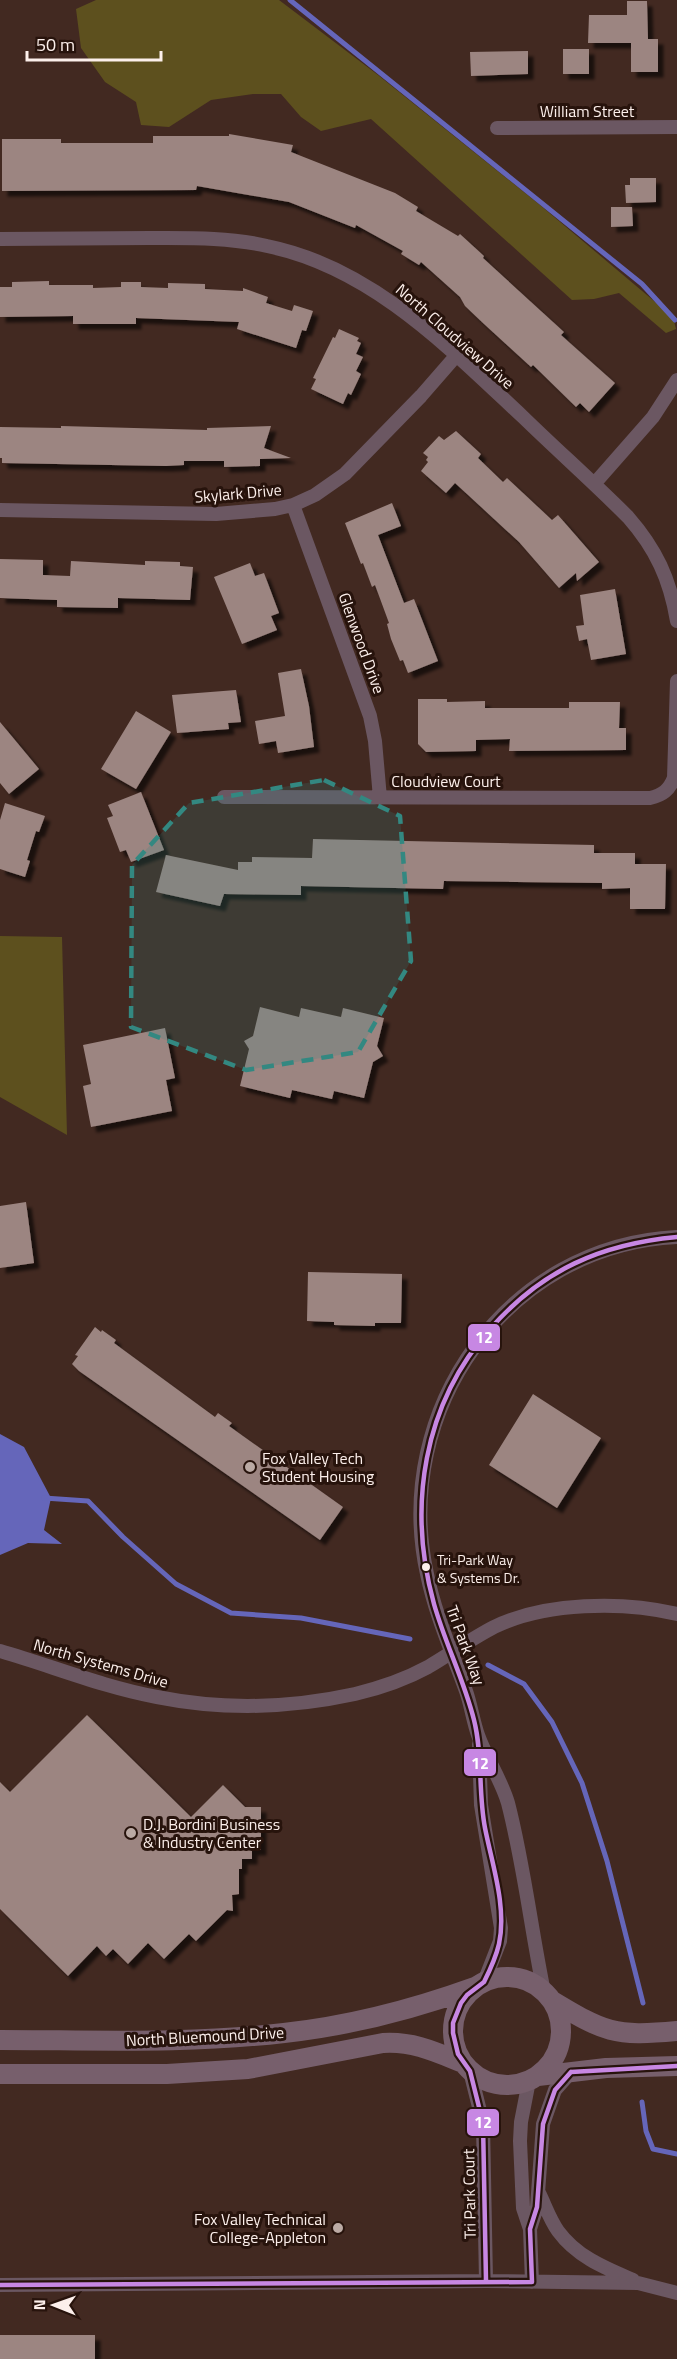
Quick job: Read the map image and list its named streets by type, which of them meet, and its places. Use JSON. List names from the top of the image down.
{
  "streets": {
    "main road": ["North Bluemound Drive"],
    "street": [
      "William Street",
      "North Cloudview Drive",
      "Skylark Drive",
      "Glenwood Drive",
      "Cloudview Court",
      "Tri Park Way",
      "North Systems Drive",
      "Tri Park Court"
    ]
  },
  "crossings": [
    ["North Cloudview Drive", "Skylark Drive"],
    ["Skylark Drive", "Glenwood Drive"],
    ["Glenwood Drive", "Cloudview Court"],
    ["Tri Park Way", "North Systems Drive"],
    ["Tri Park Way", "North Bluemound Drive"],
    ["Tri Park Way", "Tri Park Court"],
    ["North Bluemound Drive", "Tri Park Court"]
  ],
  "places": [
    "Fox Valley Tech Student Housing",
    "Tri-Park Way & Systems Dr.",
    "D.J. Bordini Business & Industry Center",
    "Fox Valley Technical College-Appleton"
  ],
  "lines": ["transit line 12"],
  "scale_bar": "50 m",
  "north": "left"
}
